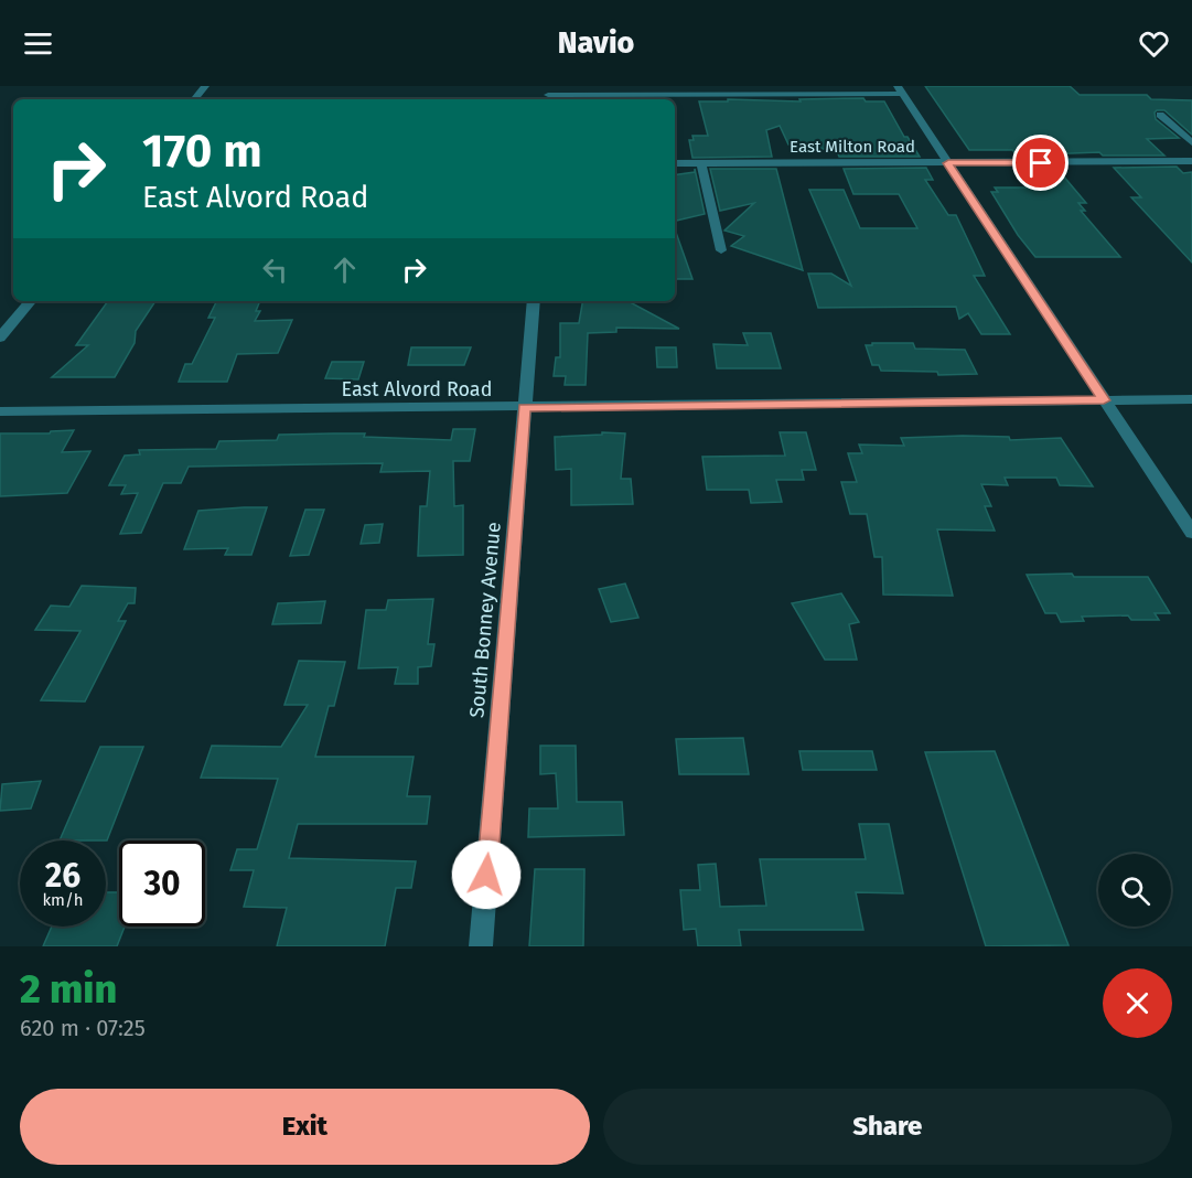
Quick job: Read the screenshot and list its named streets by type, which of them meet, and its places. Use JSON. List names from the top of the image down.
{
  "streets": {
    "street": ["East Milton Road", "East Alvord Road", "South Bonney Avenue"]
  },
  "crossings": [
    ["East Alvord Road", "South Bonney Avenue"]
  ],
  "page": {
    "header": "Navio",
    "turn": ["170 m", "East Alvord Road"],
    "speed": "26 km/h",
    "limit": "30",
    "heading": ["2 min", "620 m · 07:25"],
    "buttons": ["Exit", "Share"]
  }
}
